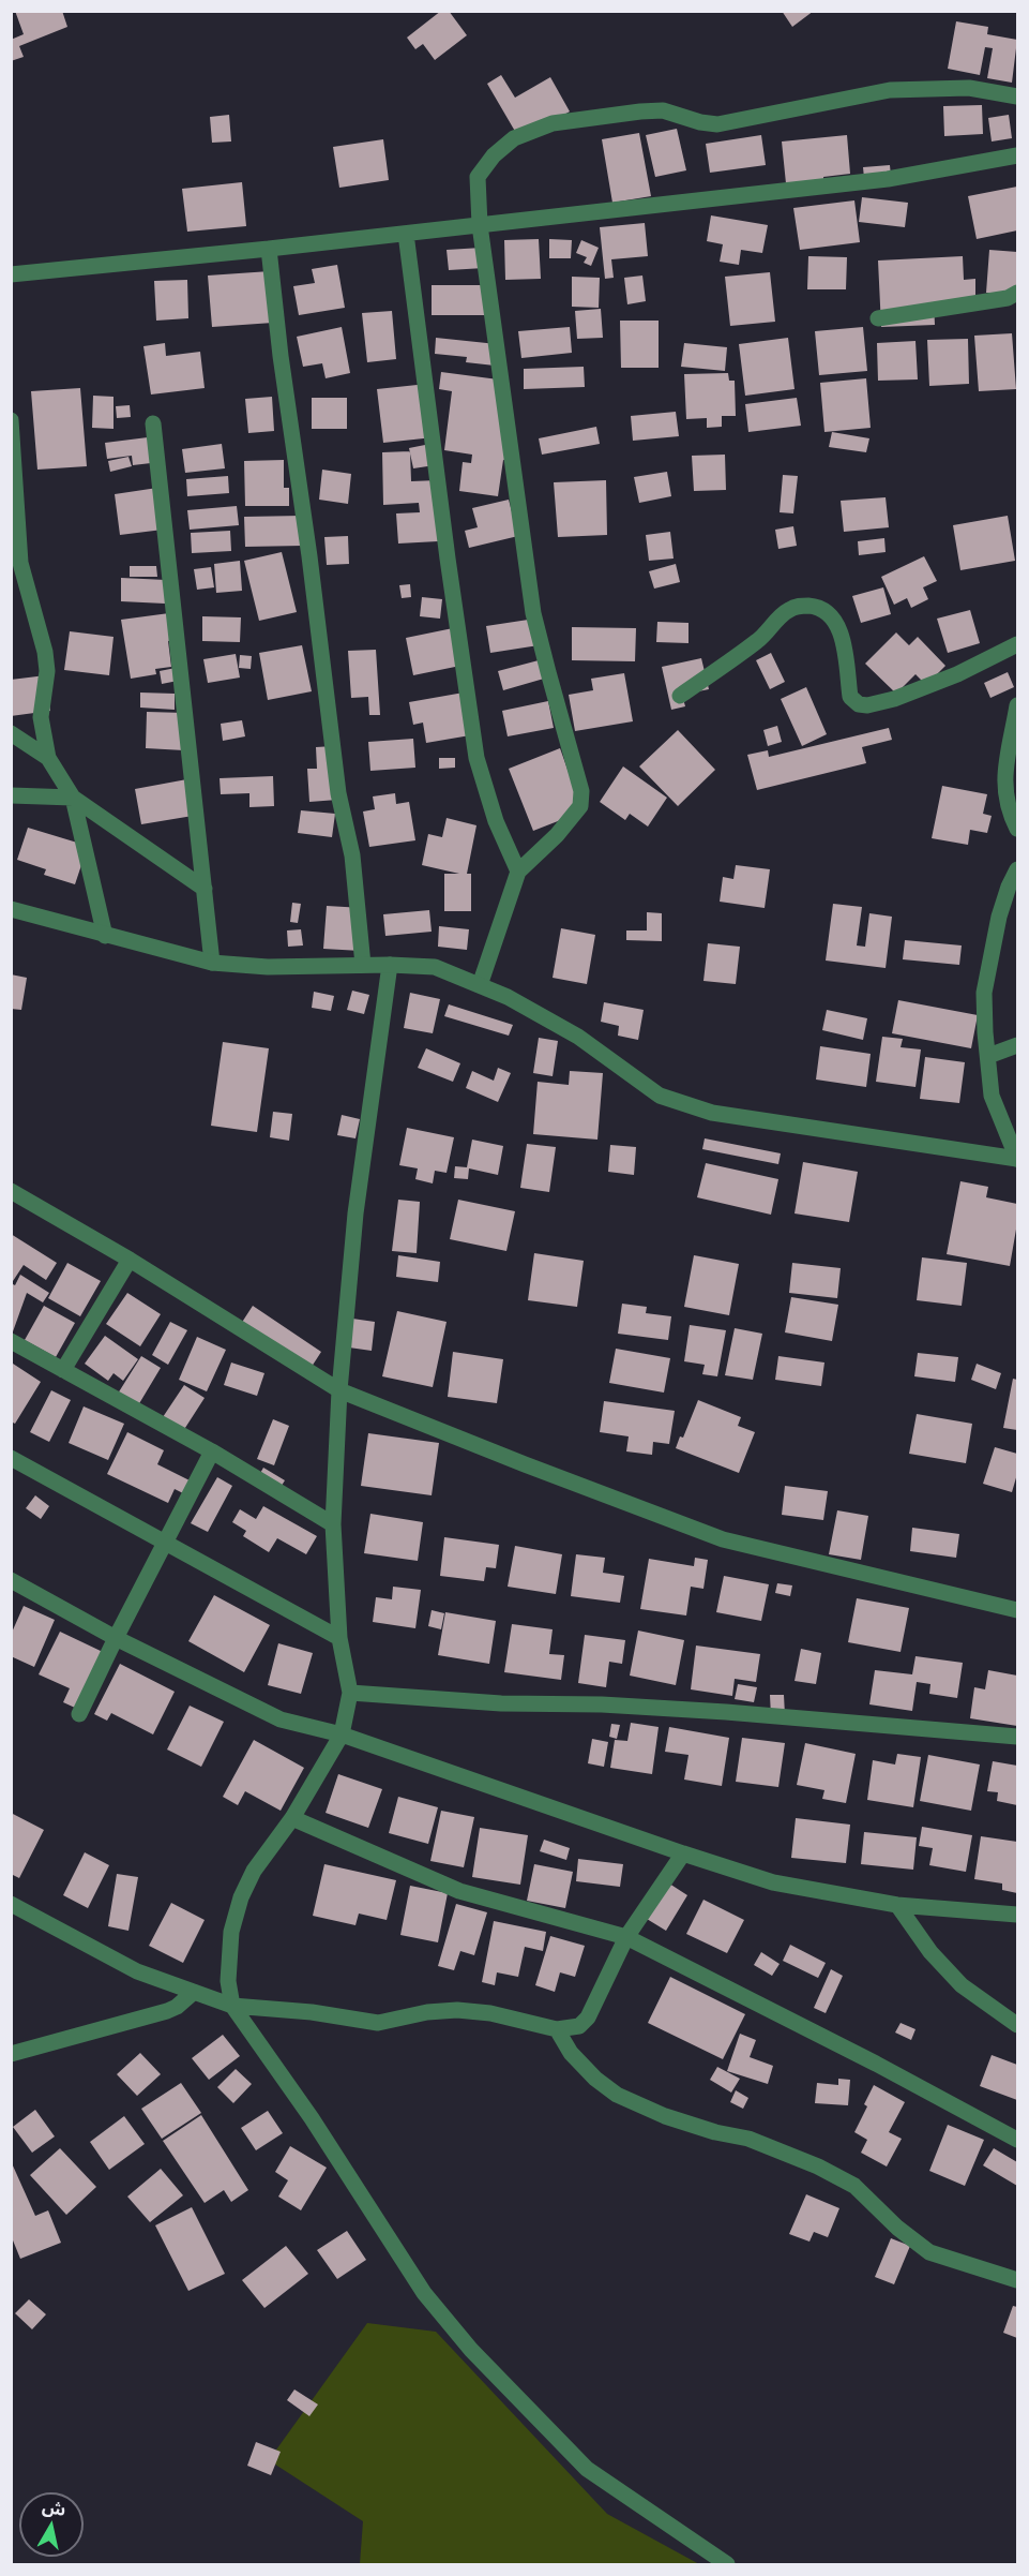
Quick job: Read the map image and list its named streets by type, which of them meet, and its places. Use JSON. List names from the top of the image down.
{
  "north": "top"
}
